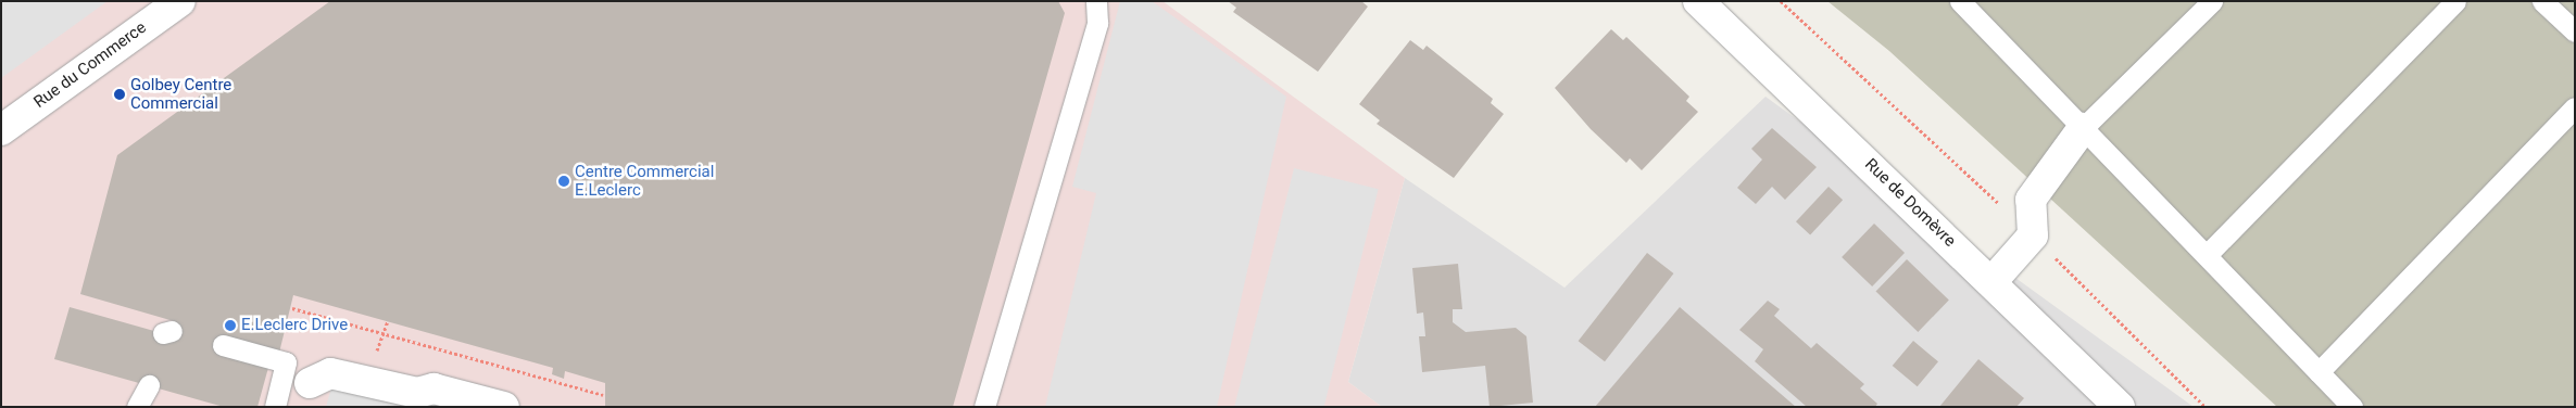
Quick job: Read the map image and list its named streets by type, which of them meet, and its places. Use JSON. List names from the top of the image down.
{
  "streets": {
    "street": ["Rue du Commerce", "Rue de Domèvre"]
  },
  "places": ["Golbey Centre Commercial", "Centre Commercial E.Leclerc", "E.Leclerc Drive"]
}
